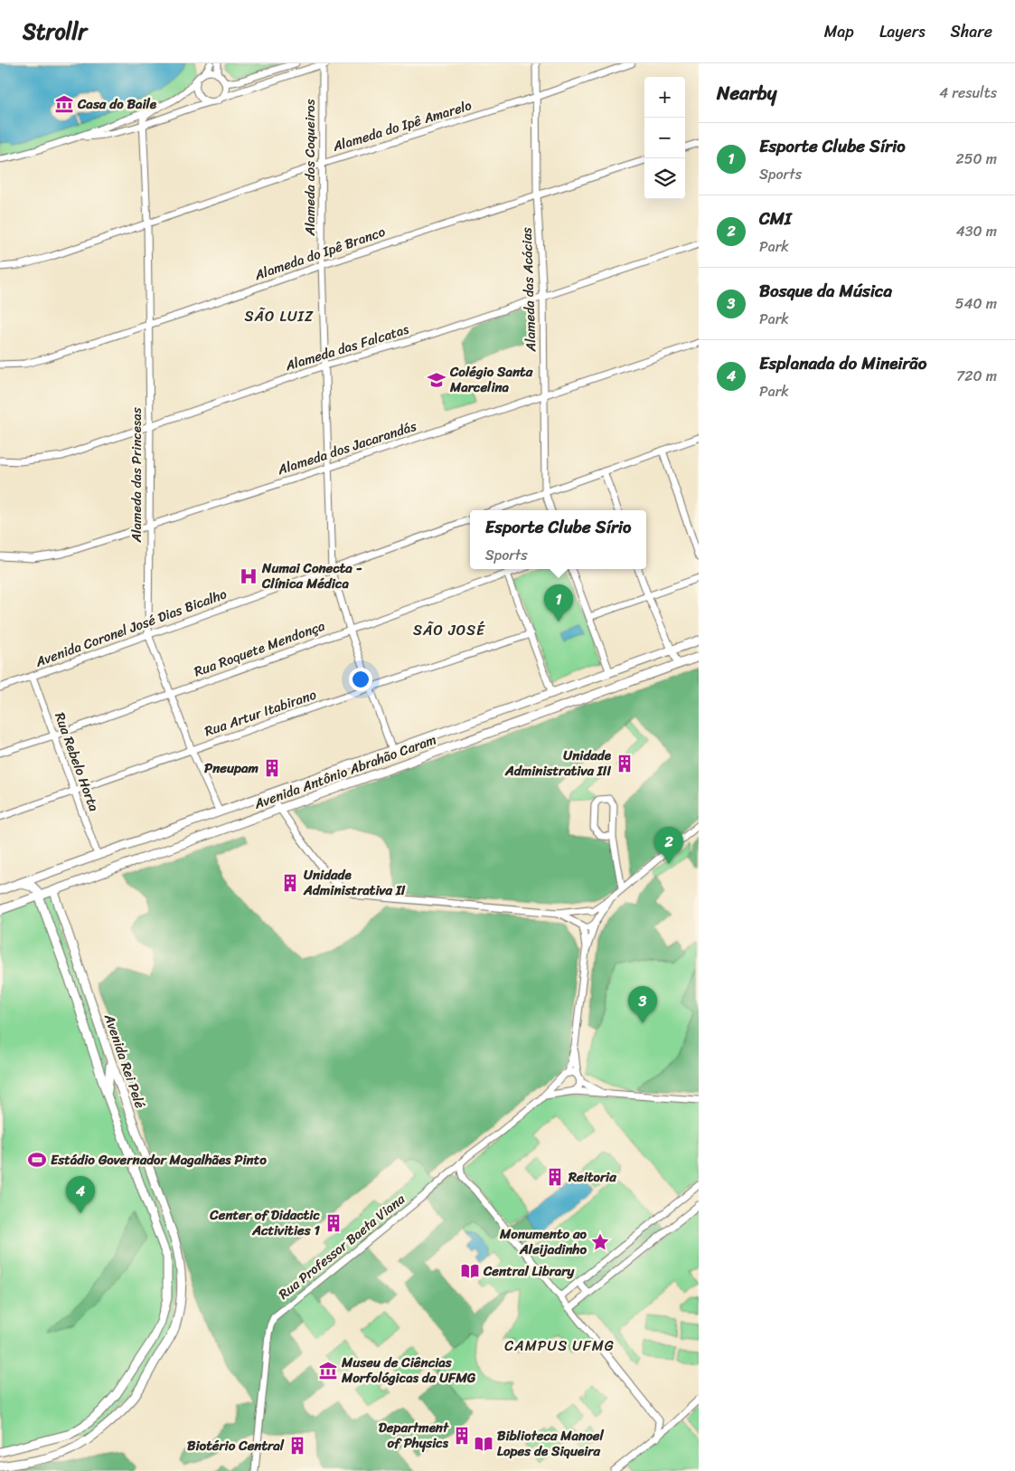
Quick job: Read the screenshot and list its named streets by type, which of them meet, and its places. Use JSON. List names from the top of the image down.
{
  "streets": {
    "main road": ["Avenida Antônio Abrahão Caram", "Avenida Rei Pelé"],
    "street": [
      "Alameda do Ipê Amarelo",
      "Alameda dos Coqueiros",
      "Alameda do Ipê Branco",
      "Alameda das Acácias",
      "Alameda das Falcatas",
      "Alameda dos Jacarandás",
      "Alameda das Princesas",
      "Avenida Coronel José Dias Bicalho",
      "Rua Roquete Mendonça",
      "Rua Artur Itabirano",
      "Rua Rebelo Horta",
      "Rua Professor Baeta Viana"
    ]
  },
  "crossings": [
    ["Alameda do Ipê Amarelo", "Alameda dos Coqueiros"],
    ["Alameda do Ipê Amarelo", "Alameda das Acácias"],
    ["Alameda do Ipê Amarelo", "Alameda das Princesas"],
    ["Alameda dos Coqueiros", "Alameda do Ipê Branco"],
    ["Alameda dos Coqueiros", "Alameda das Falcatas"],
    ["Alameda dos Coqueiros", "Alameda dos Jacarandás"],
    ["Alameda dos Coqueiros", "Avenida Coronel José Dias Bicalho"],
    ["Alameda dos Coqueiros", "Rua Roquete Mendonça"],
    ["Alameda dos Coqueiros", "Rua Artur Itabirano"],
    ["Alameda dos Coqueiros", "Avenida Antônio Abrahão Caram"],
    ["Alameda do Ipê Branco", "Alameda das Acácias"],
    ["Alameda do Ipê Branco", "Alameda das Princesas"],
    ["Alameda das Acácias", "Alameda das Falcatas"],
    ["Alameda das Acácias", "Alameda dos Jacarandás"],
    ["Alameda das Falcatas", "Alameda das Princesas"],
    ["Alameda dos Jacarandás", "Alameda das Princesas"],
    ["Alameda das Princesas", "Avenida Coronel José Dias Bicalho"],
    ["Alameda das Princesas", "Rua Roquete Mendonça"],
    ["Alameda das Princesas", "Rua Artur Itabirano"],
    ["Alameda das Princesas", "Avenida Antônio Abrahão Caram"],
    ["Avenida Coronel José Dias Bicalho", "Rua Rebelo Horta"],
    ["Rua Roquete Mendonça", "Rua Rebelo Horta"],
    ["Rua Artur Itabirano", "Rua Rebelo Horta"],
    ["Rua Rebelo Horta", "Avenida Antônio Abrahão Caram"],
    ["Avenida Antônio Abrahão Caram", "Avenida Rei Pelé"]
  ],
  "districts": ["SÃO LUIZ", "SÃO JOSÉ", "CAMPUS UFMG"],
  "places": {
    "museum": ["Casa do Baile", "Museu de Ciências Morfológicas da UFMG"],
    "school or university": ["Colégio Santa Marcelina"],
    "hospital": ["Numai Conecta - Clínica Médica"],
    "building": [
      "Unidade Administrativa III",
      "Pneupam",
      "Unidade Administrativa II",
      "Reitoria",
      "Center of Didactic Activities 1",
      "Department of Physics",
      "Biotério Central"
    ],
    "sports": ["Estádio Governador Magalhães Pinto"],
    "place": ["Monumento ao Aleijadinho"],
    "library": ["Central Library", "Biblioteca Manoel Lopes de Siqueira"]
  },
  "page": {
    "header": "Strollr",
    "nav": ["Map", "Layers", "Share"],
    "heading": ["Nearby", "4 results"],
    "map_buttons": ["+", "−"],
    "list": [
      {
        "mark": "1",
        "name": "Esporte Clube Sírio",
        "note": "Sports",
        "value": "250 m"
      },
      {
        "mark": "2",
        "name": "CMI",
        "note": "Park",
        "value": "430 m"
      },
      {
        "mark": "3",
        "name": "Bosque da Música",
        "note": "Park",
        "value": "540 m"
      },
      {
        "mark": "4",
        "name": "Esplanada do Mineirão",
        "note": "Park",
        "value": "720 m"
      }
    ],
    "popup": ["Esporte Clube Sírio", "Sports"],
    "pins": [
      "1",
      "2",
      "3",
      "4"
    ]
  }
}
